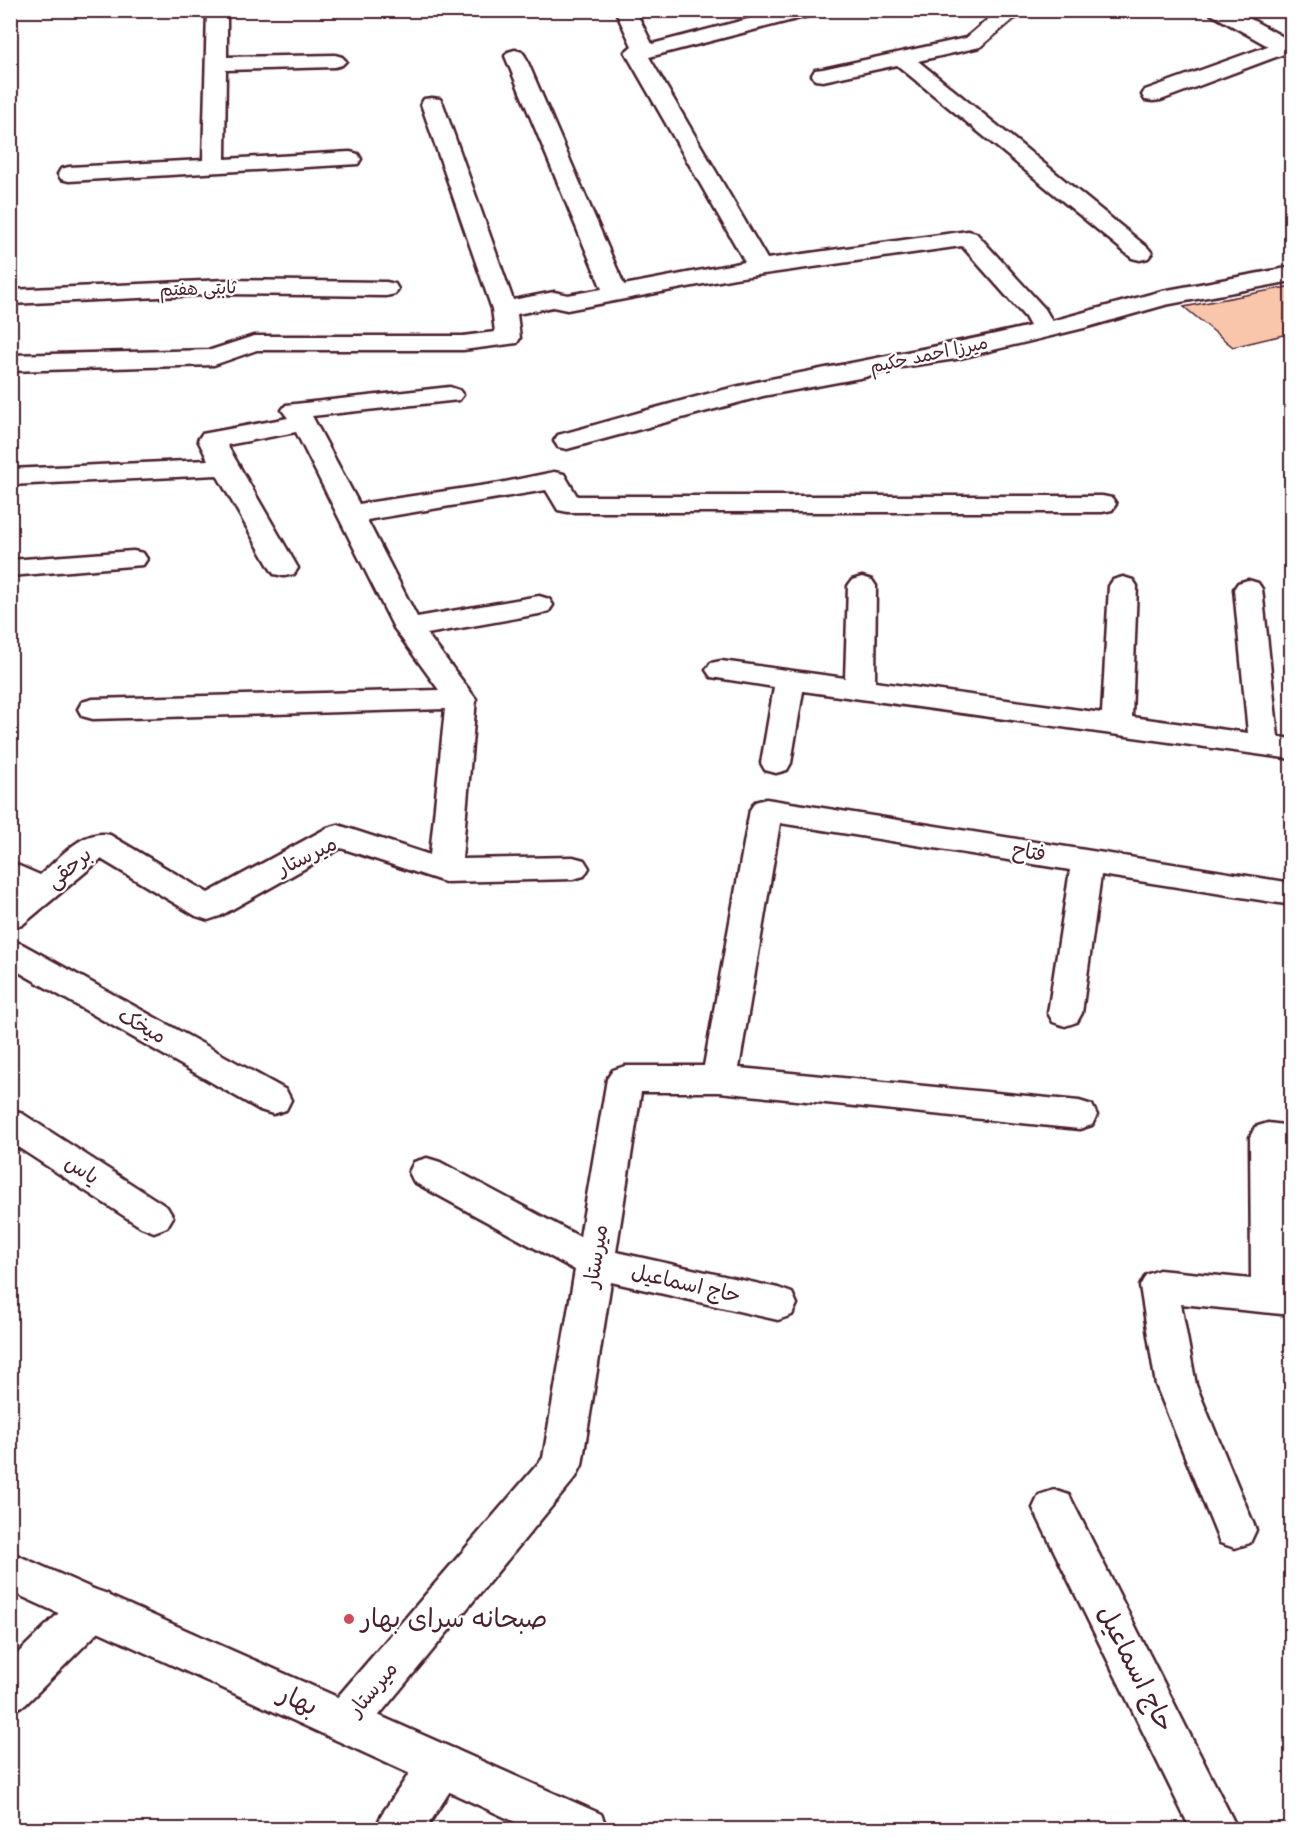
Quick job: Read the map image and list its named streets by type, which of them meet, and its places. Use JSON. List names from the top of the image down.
{
  "streets": {
    "street": [
      "ثابتی هفتم",
      "میرزا احمد حکیم",
      "فتاح",
      "میرستار",
      "برحقی",
      "میخک",
      "یاس",
      "حاج اسماعیل",
      "بهار"
    ]
  },
  "crossings": [
    ["فتاح", "میرستار"],
    ["میرستار", "برحقی"],
    ["میرستار", "حاج اسماعیل"],
    ["میرستار", "بهار"]
  ],
  "places": ["صبحانه سرای بهار"]
}
